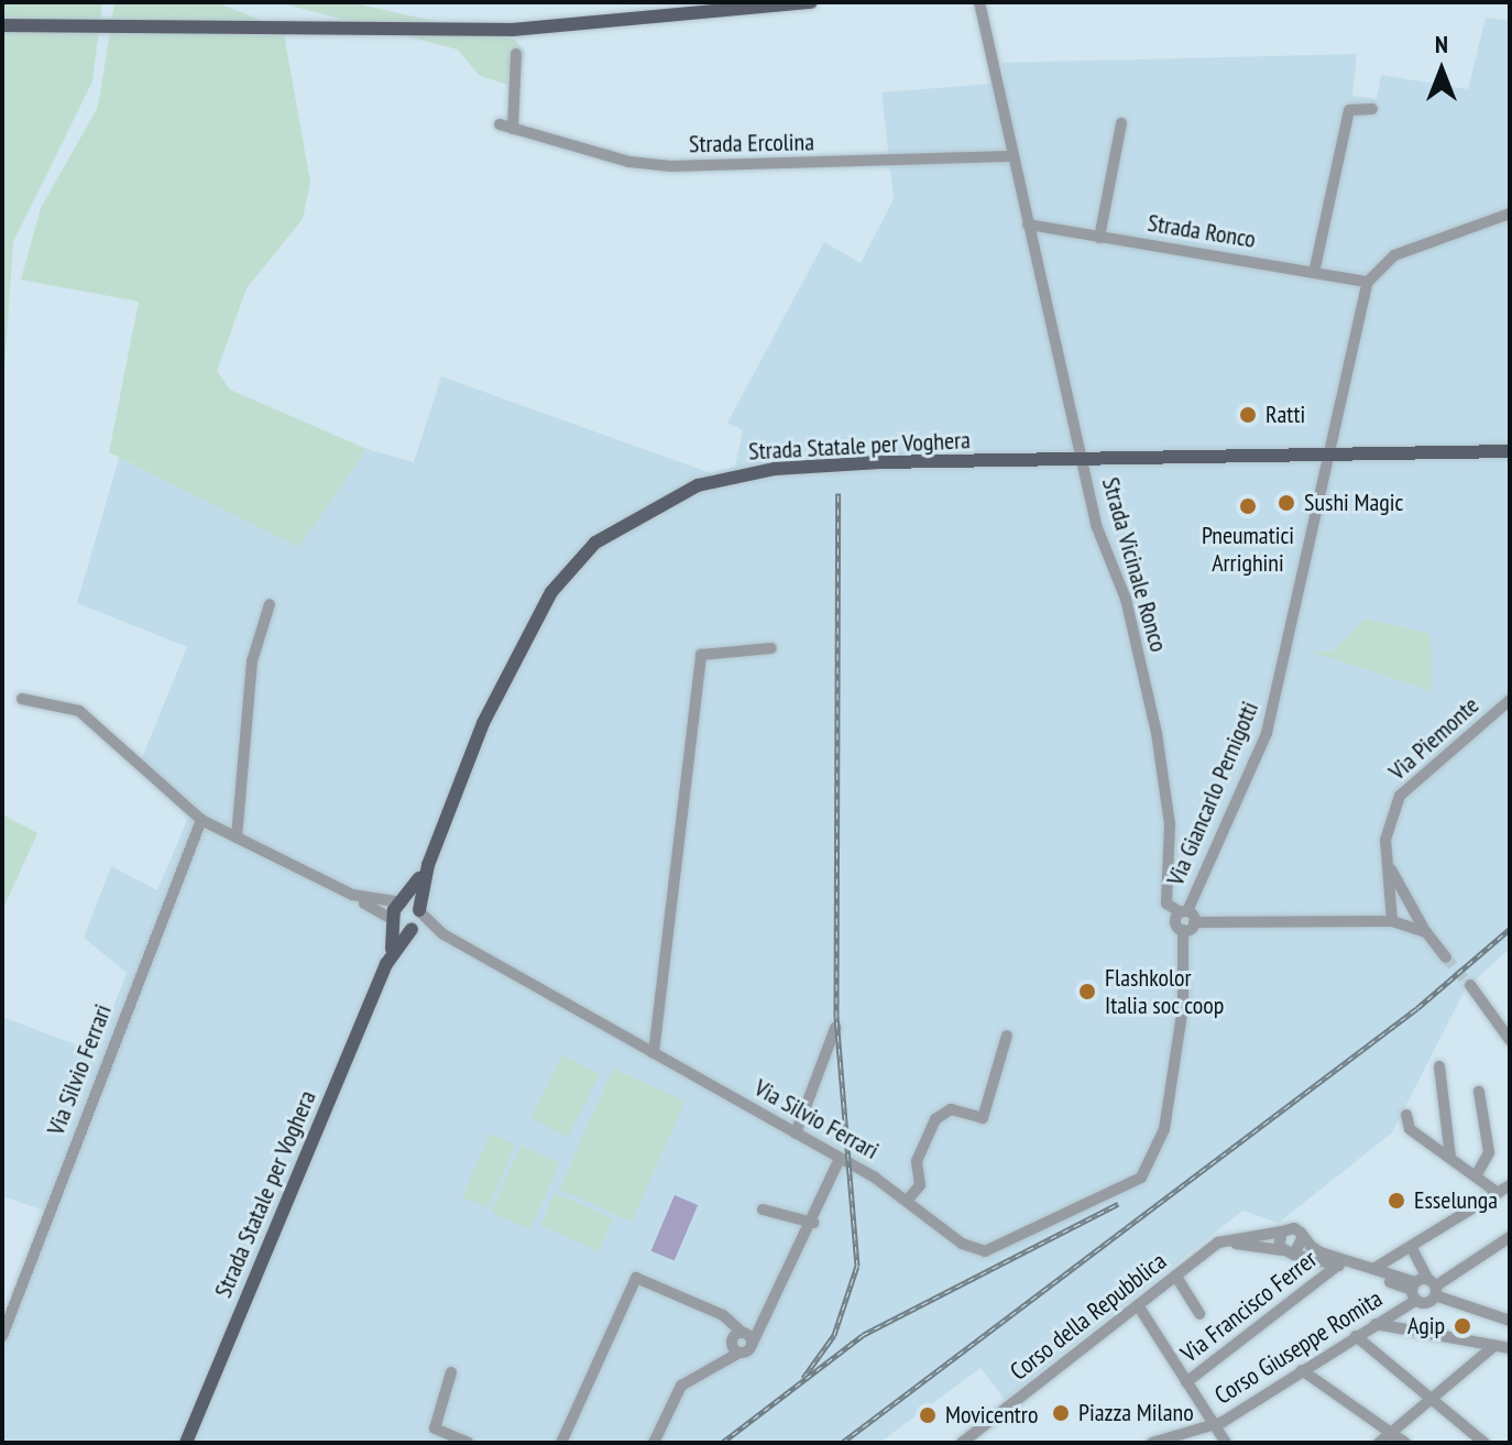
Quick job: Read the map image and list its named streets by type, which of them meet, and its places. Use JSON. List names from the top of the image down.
{
  "streets": {
    "main road": ["Strada Statale per Voghera"],
    "street": [
      "Strada Ercolina",
      "Strada Ronco",
      "Strada Vicinale Ronco",
      "Via Piemonte",
      "Via Giancarlo Pernigotti",
      "Via Silvio Ferrari",
      "Via Francisco Ferrer",
      "Corso della Repubblica",
      "Corso Giuseppe Romita"
    ]
  },
  "crossings": [
    ["Strada Ercolina", "Strada Vicinale Ronco"],
    ["Strada Ronco", "Strada Vicinale Ronco"],
    ["Strada Ronco", "Via Giancarlo Pernigotti"],
    ["Strada Statale per Voghera", "Strada Vicinale Ronco"],
    ["Strada Statale per Voghera", "Via Giancarlo Pernigotti"],
    ["Strada Statale per Voghera", "Via Silvio Ferrari"],
    ["Strada Vicinale Ronco", "Via Giancarlo Pernigotti"]
  ],
  "places": [
    "Ratti",
    "Sushi Magic",
    "Pneumatici Arrighini",
    "Flashkolor Italia soc coop",
    "Esselunga",
    "Agip",
    "Piazza Milano",
    "Movicentro"
  ],
  "north": "top"
}
